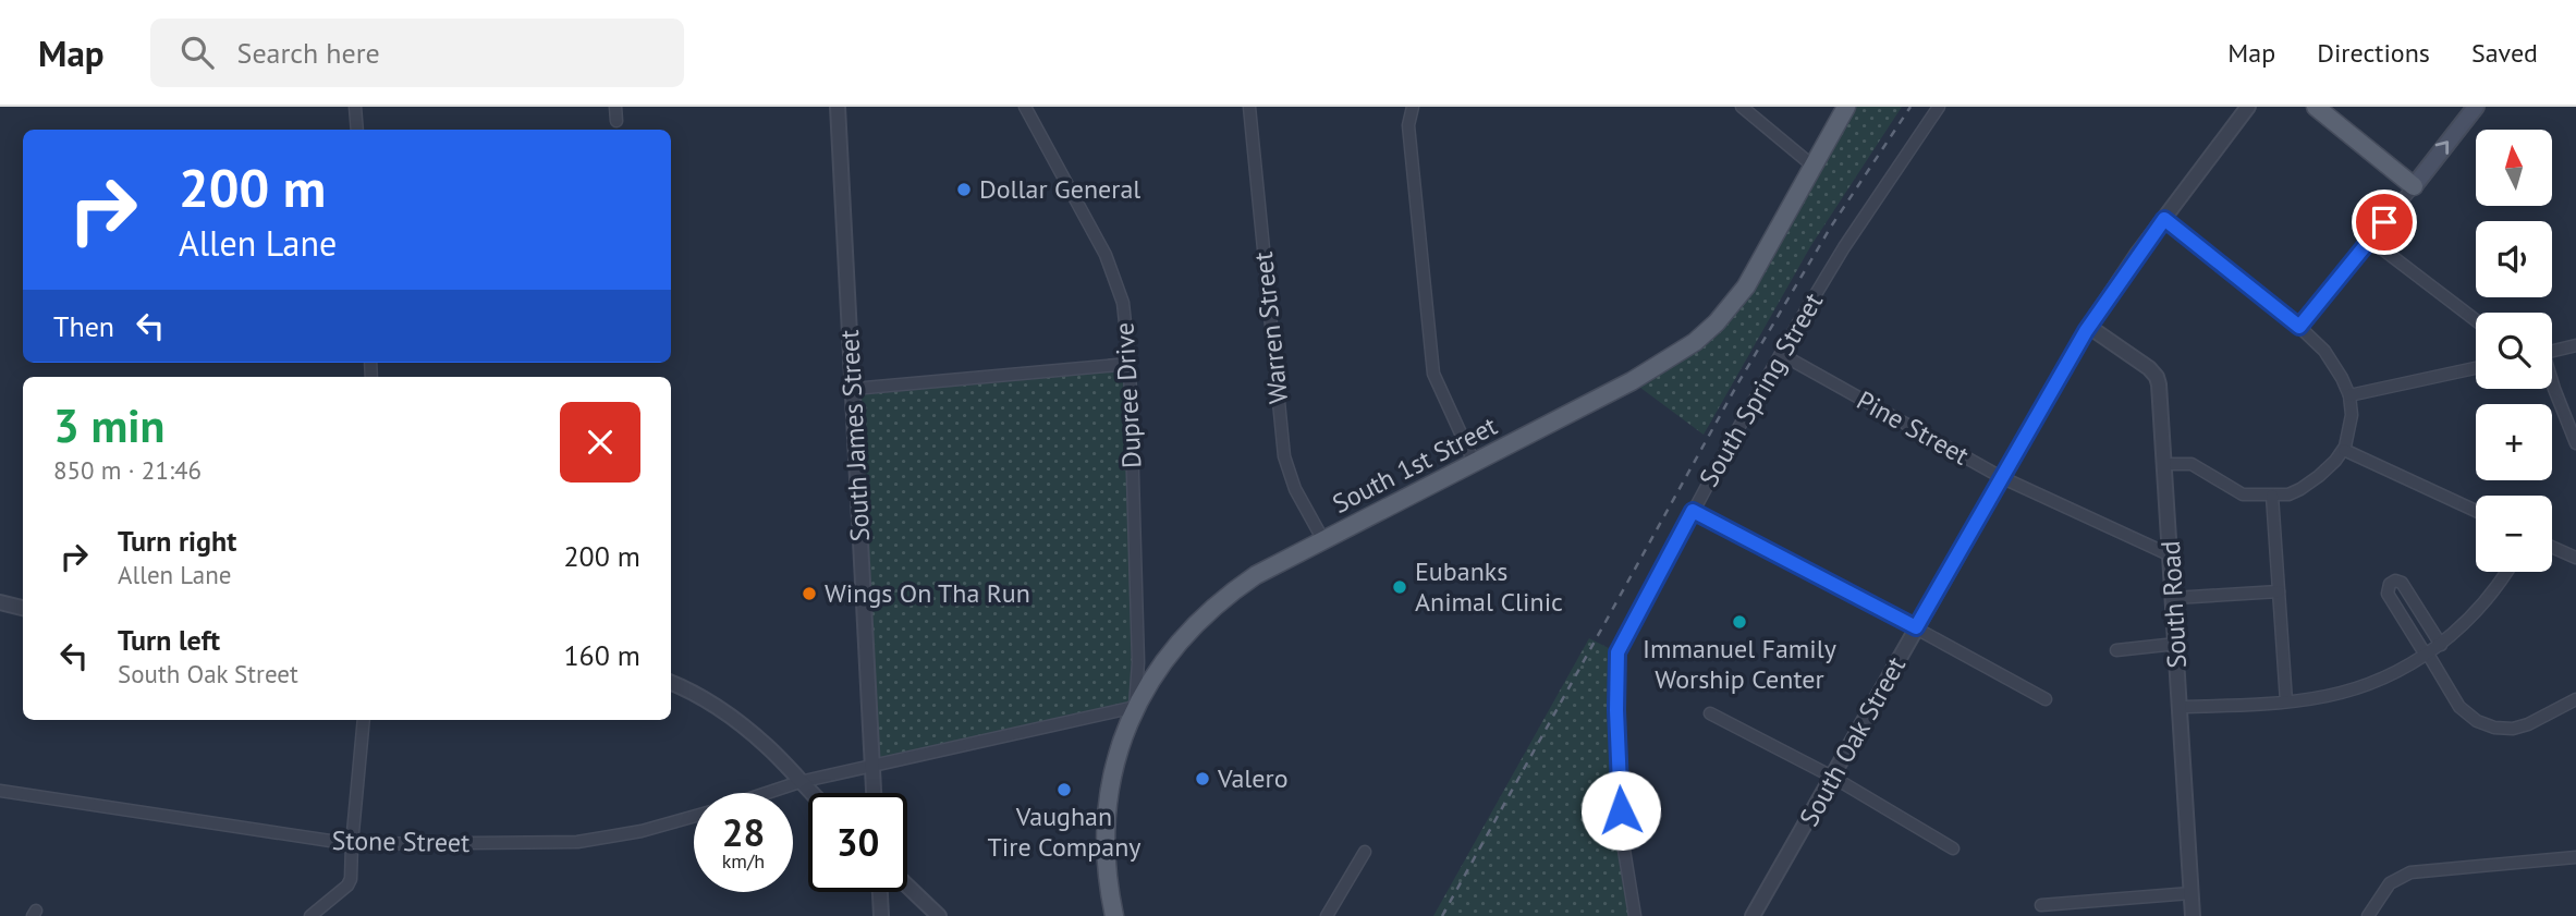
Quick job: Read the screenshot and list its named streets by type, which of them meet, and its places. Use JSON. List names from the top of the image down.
{
  "streets": {
    "main road": ["South 1st Street"],
    "street": [
      "Warren Street",
      "South Spring Street",
      "Dupree Drive",
      "Pine Street",
      "South James Street",
      "South Road",
      "South Oak Street",
      "Stone Street"
    ]
  },
  "crossings": [
    ["Warren Street", "South 1st Street"],
    ["South Spring Street", "Pine Street"],
    ["Dupree Drive", "South 1st Street"],
    ["Dupree Drive", "Stone Street"],
    ["Pine Street", "South Road"],
    ["Pine Street", "South Oak Street"],
    ["South James Street", "Stone Street"],
    ["South 1st Street", "Stone Street"],
    ["South Road", "South Oak Street"]
  ],
  "places": [
    "Dollar General",
    "Eubanks Animal Clinic",
    "Wings On Tha Run",
    "Immanuel Family Worship Center",
    "Valero",
    "Vaughan Tire Company"
  ],
  "north": "top",
  "page": {
    "header": "Map",
    "search": "Search here",
    "nav": ["Map", "Directions", "Saved"],
    "map_buttons": ["+", "−"],
    "turn": ["200 m", "Allen Lane"],
    "then": "Then",
    "heading": ["3 min", "850 m · 21:46"],
    "list": [
      {
        "name": "Turn right",
        "note": "Allen Lane",
        "value": "200 m"
      },
      {
        "name": "Turn left",
        "note": "South Oak Street",
        "value": "160 m"
      }
    ],
    "speed": "28 km/h",
    "limit": "30"
  }
}
